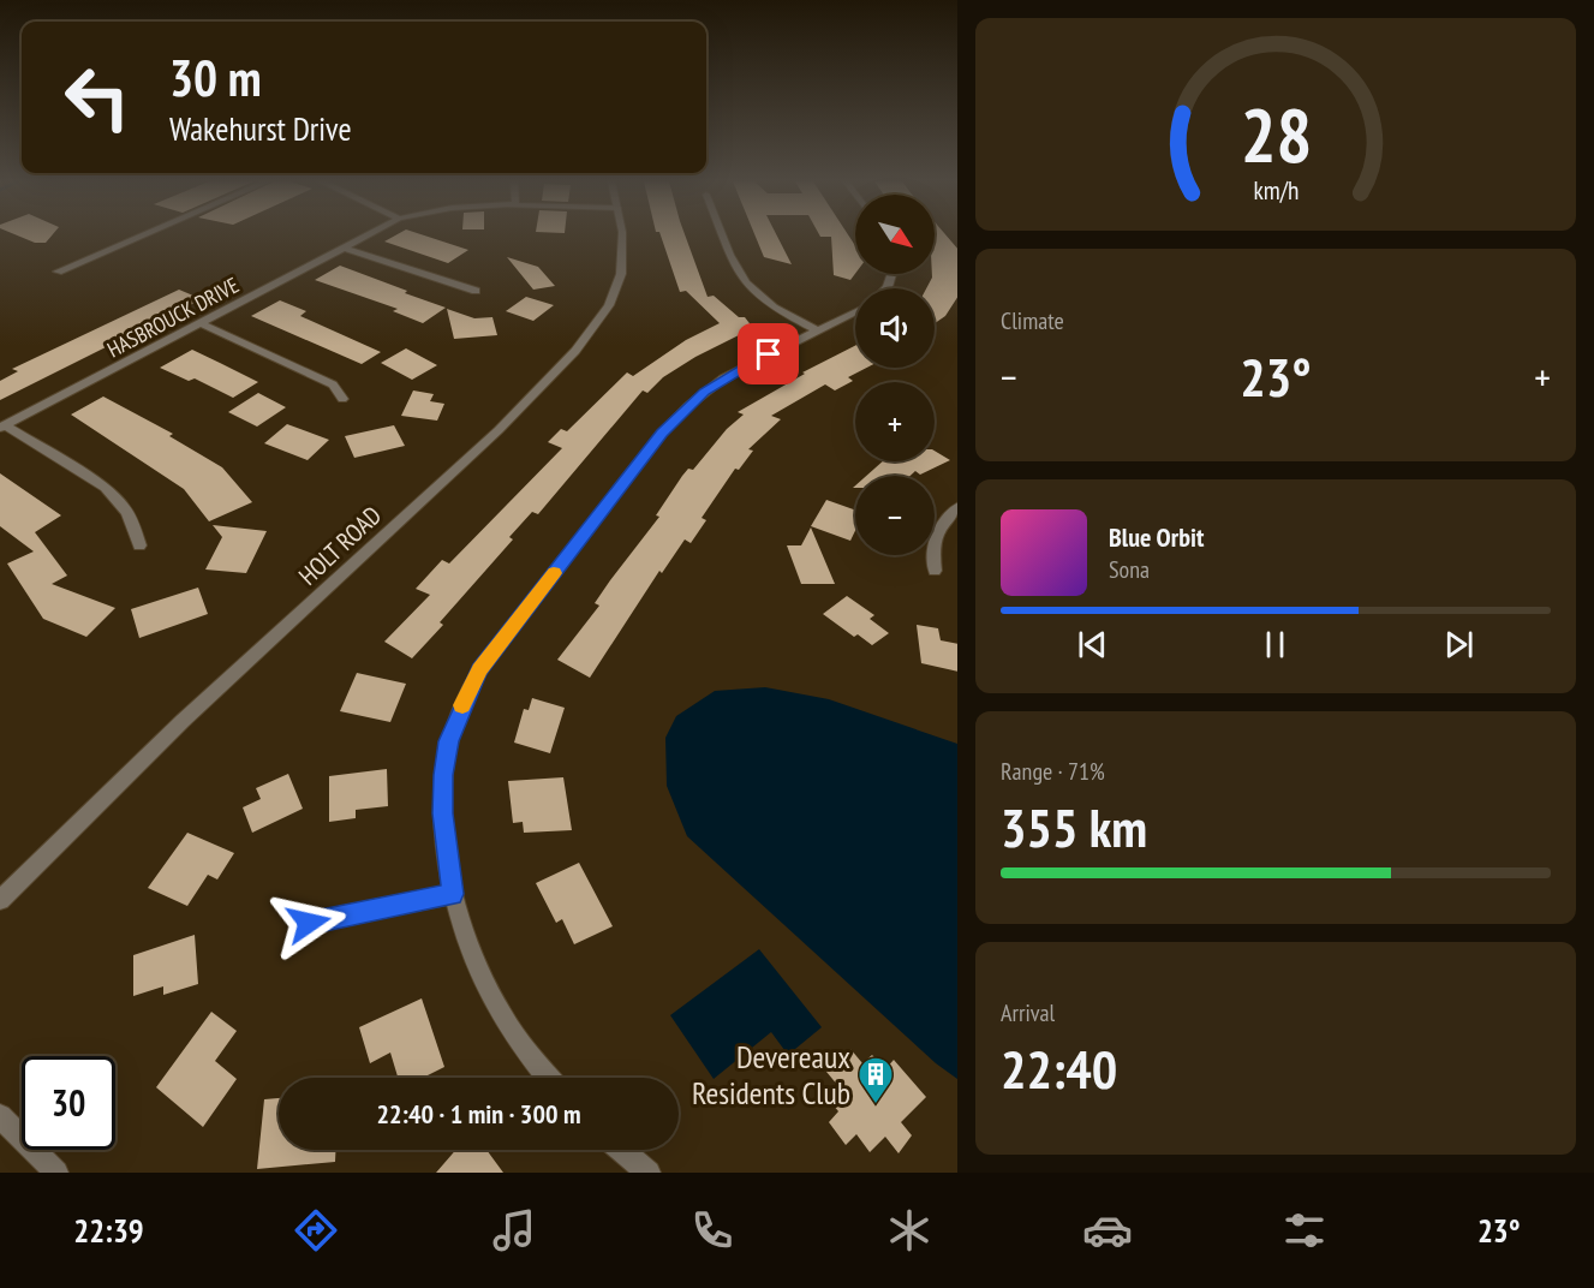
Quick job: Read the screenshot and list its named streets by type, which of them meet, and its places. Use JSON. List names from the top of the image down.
{
  "streets": {
    "street": ["HASBROUCK DRIVE", "HOLT ROAD"]
  },
  "places": {
    "building": ["Devereaux Residents Club"]
  },
  "north": "bottom right",
  "page": {
    "turn": ["30 m", "Wakehurst Drive"],
    "map_buttons": ["+", "−"],
    "tile": [
      "Climate",
      ["Range · 71%", "355 km"],
      ["Arrival", "22:40"]
    ],
    "heat": ["−", "23°", "+"],
    "song": ["Blue Orbit", "Sona"],
    "limit": "30",
    "trip": "22:40 · 1 min · 300 m",
    "tabs": ["22:39", "23°"],
    "gauge": ["28", "km/h"]
  }
}
